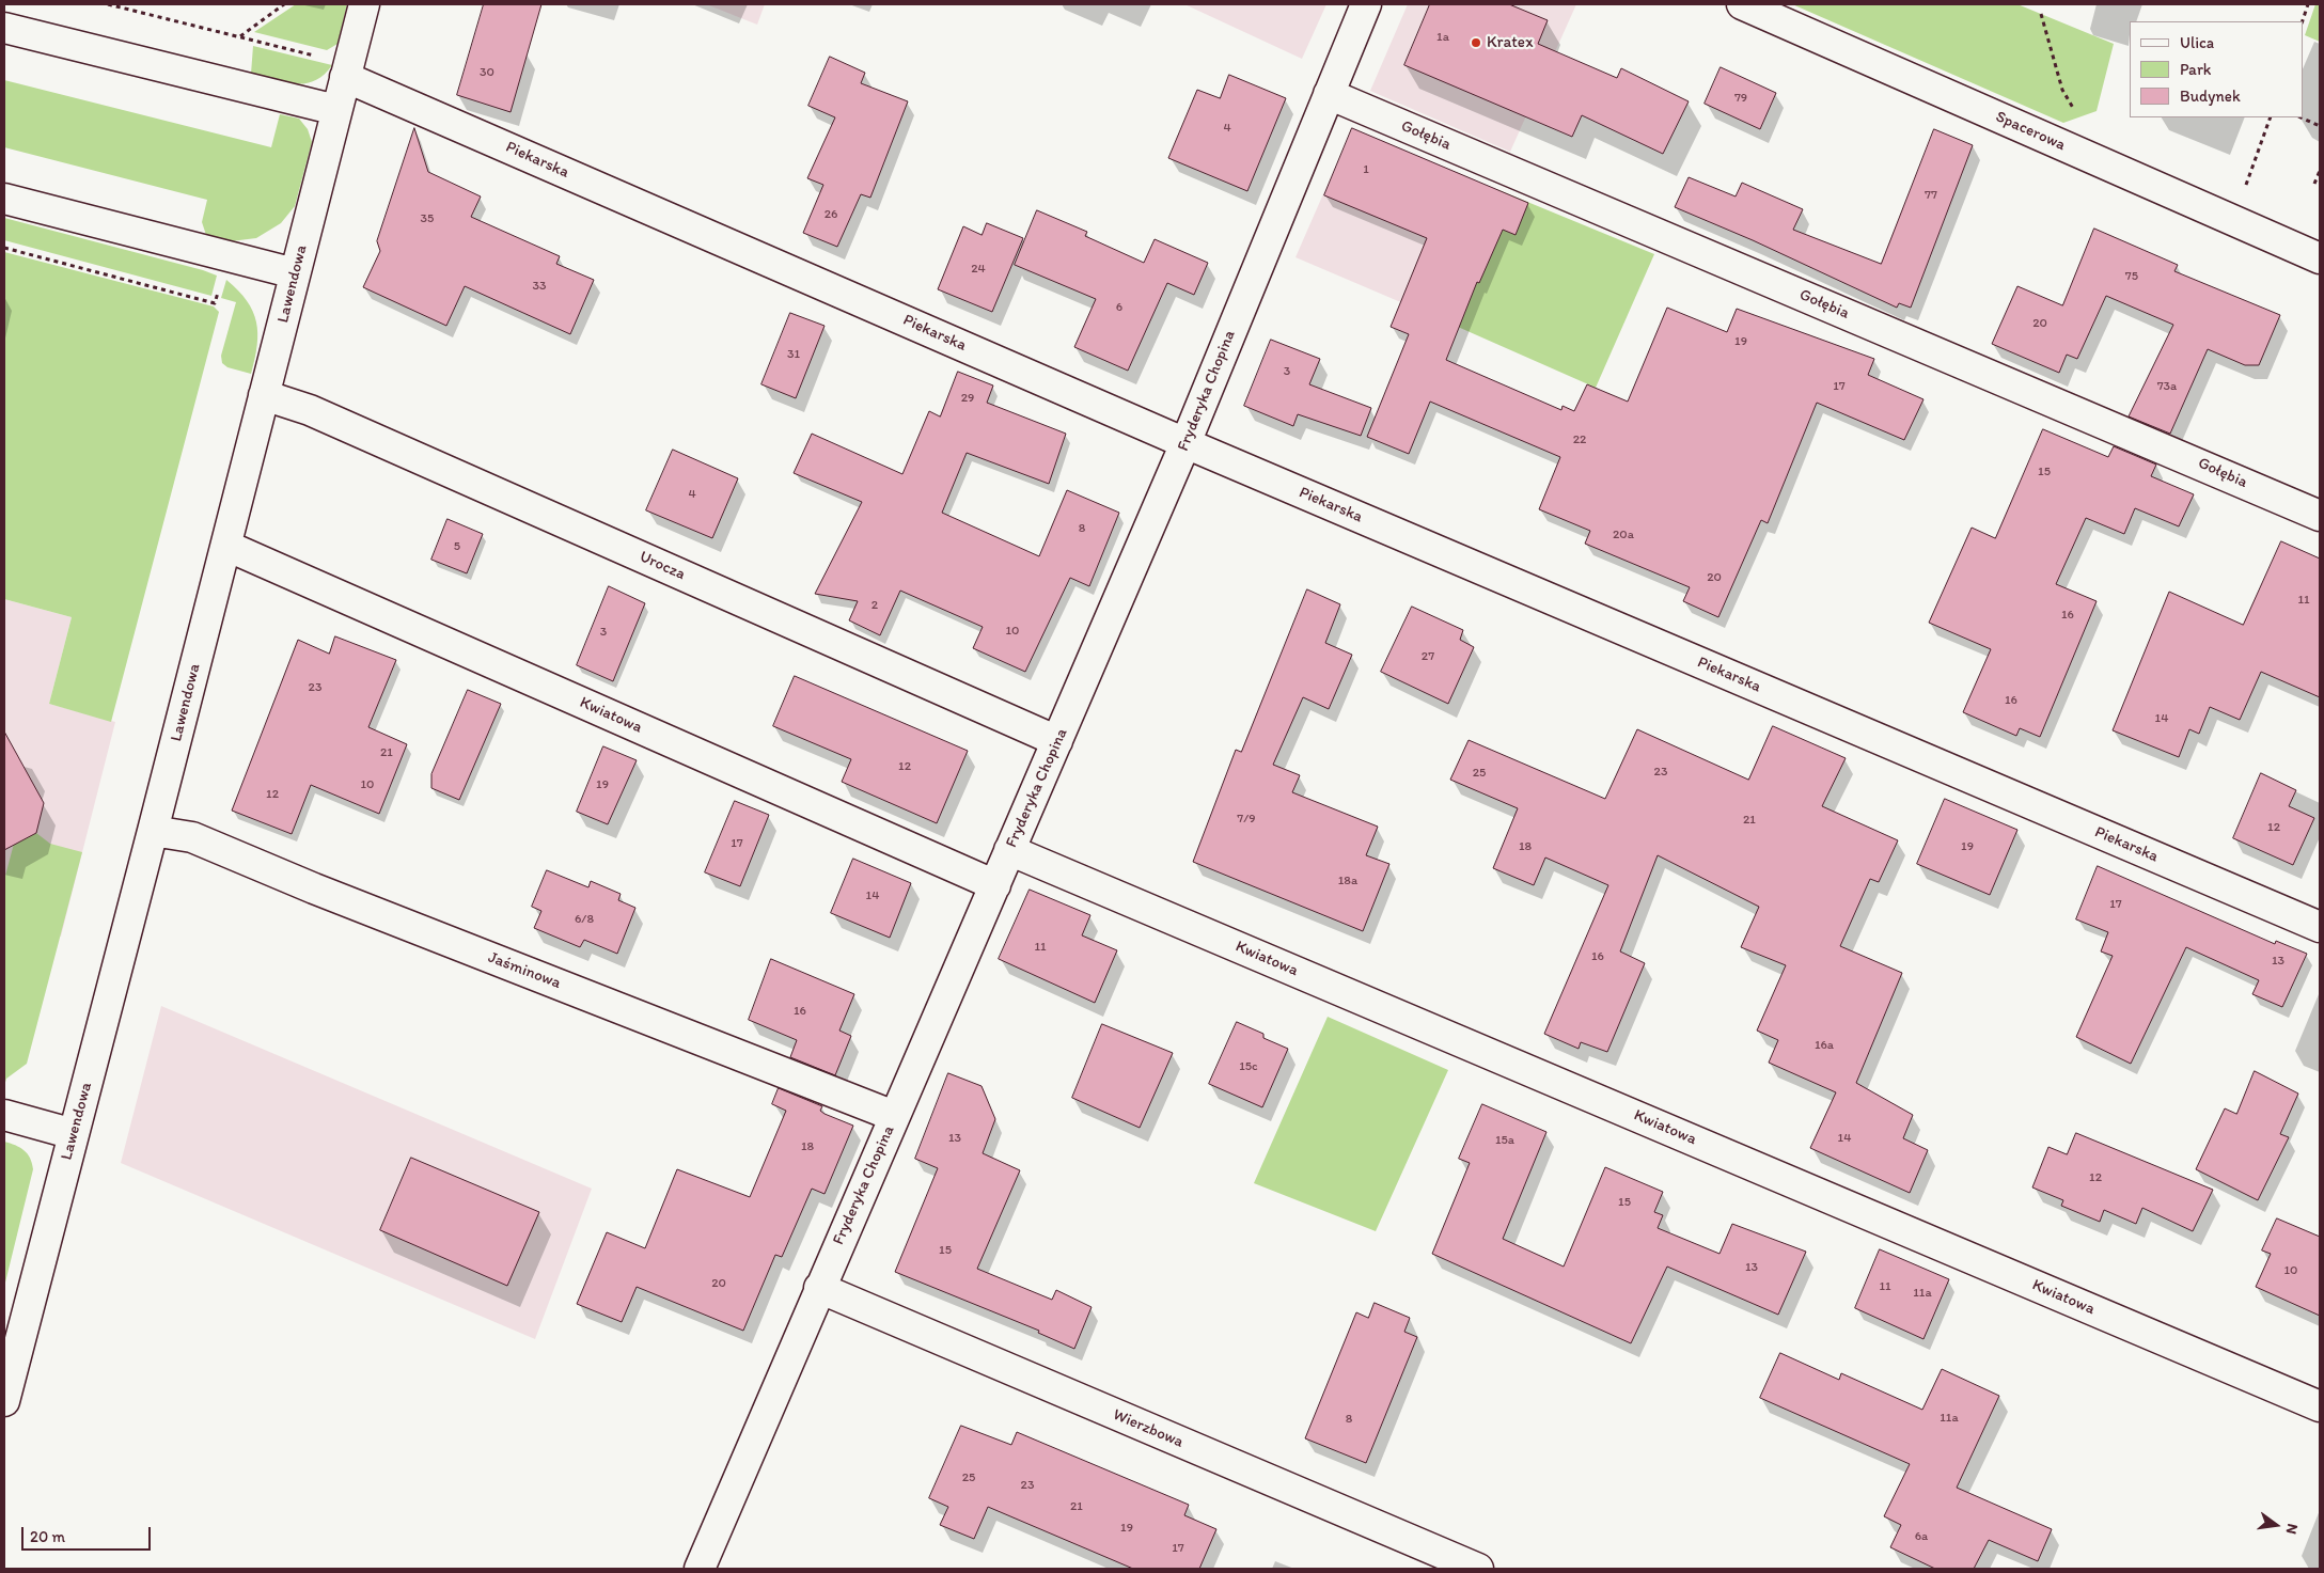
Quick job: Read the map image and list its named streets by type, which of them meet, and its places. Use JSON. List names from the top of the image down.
{
  "streets": {
    "street": [
      "Spacerowa",
      "Gołębia",
      "Piekarska",
      "Lawendowa",
      "Fryderyka Chopina",
      "Urocza",
      "Kwiatowa",
      "Jaśminowa",
      "Wierzbowa"
    ]
  },
  "crossings": [
    ["Gołębia", "Fryderyka Chopina"],
    ["Piekarska", "Lawendowa"],
    ["Piekarska", "Fryderyka Chopina"],
    ["Lawendowa", "Urocza"],
    ["Lawendowa", "Kwiatowa"],
    ["Lawendowa", "Jaśminowa"],
    ["Fryderyka Chopina", "Urocza"],
    ["Fryderyka Chopina", "Kwiatowa"],
    ["Fryderyka Chopina", "Jaśminowa"],
    ["Fryderyka Chopina", "Wierzbowa"]
  ],
  "places": ["Kratex"],
  "house_numbers": [
    "1a",
    "30",
    "79",
    "4",
    "1",
    "77",
    "26",
    "35",
    "24",
    "75",
    "33",
    "6",
    "20",
    "19",
    "31",
    "3",
    "17",
    "73a",
    "29",
    "22",
    "15",
    "4",
    "8",
    "20a",
    "5",
    "20",
    "11",
    "2",
    "16",
    "10",
    "3",
    "27",
    "23",
    "16",
    "14",
    "21",
    "12",
    "23",
    "25",
    "10",
    "19",
    "12",
    "7/9",
    "21",
    "12",
    "17",
    "18",
    "19",
    "18a",
    "14",
    "17",
    "6/8",
    "11",
    "16",
    "13",
    "16",
    "16a",
    "15c",
    "13",
    "14",
    "15a",
    "18",
    "12",
    "15",
    "15",
    "13",
    "10",
    "20",
    "11",
    "11a",
    "11a",
    "8",
    "25",
    "23",
    "21",
    "19",
    "6a",
    "17"
  ],
  "legend": ["Ulica", "Park", "Budynek"],
  "scale_bar": "20 m",
  "north": "right"
}
